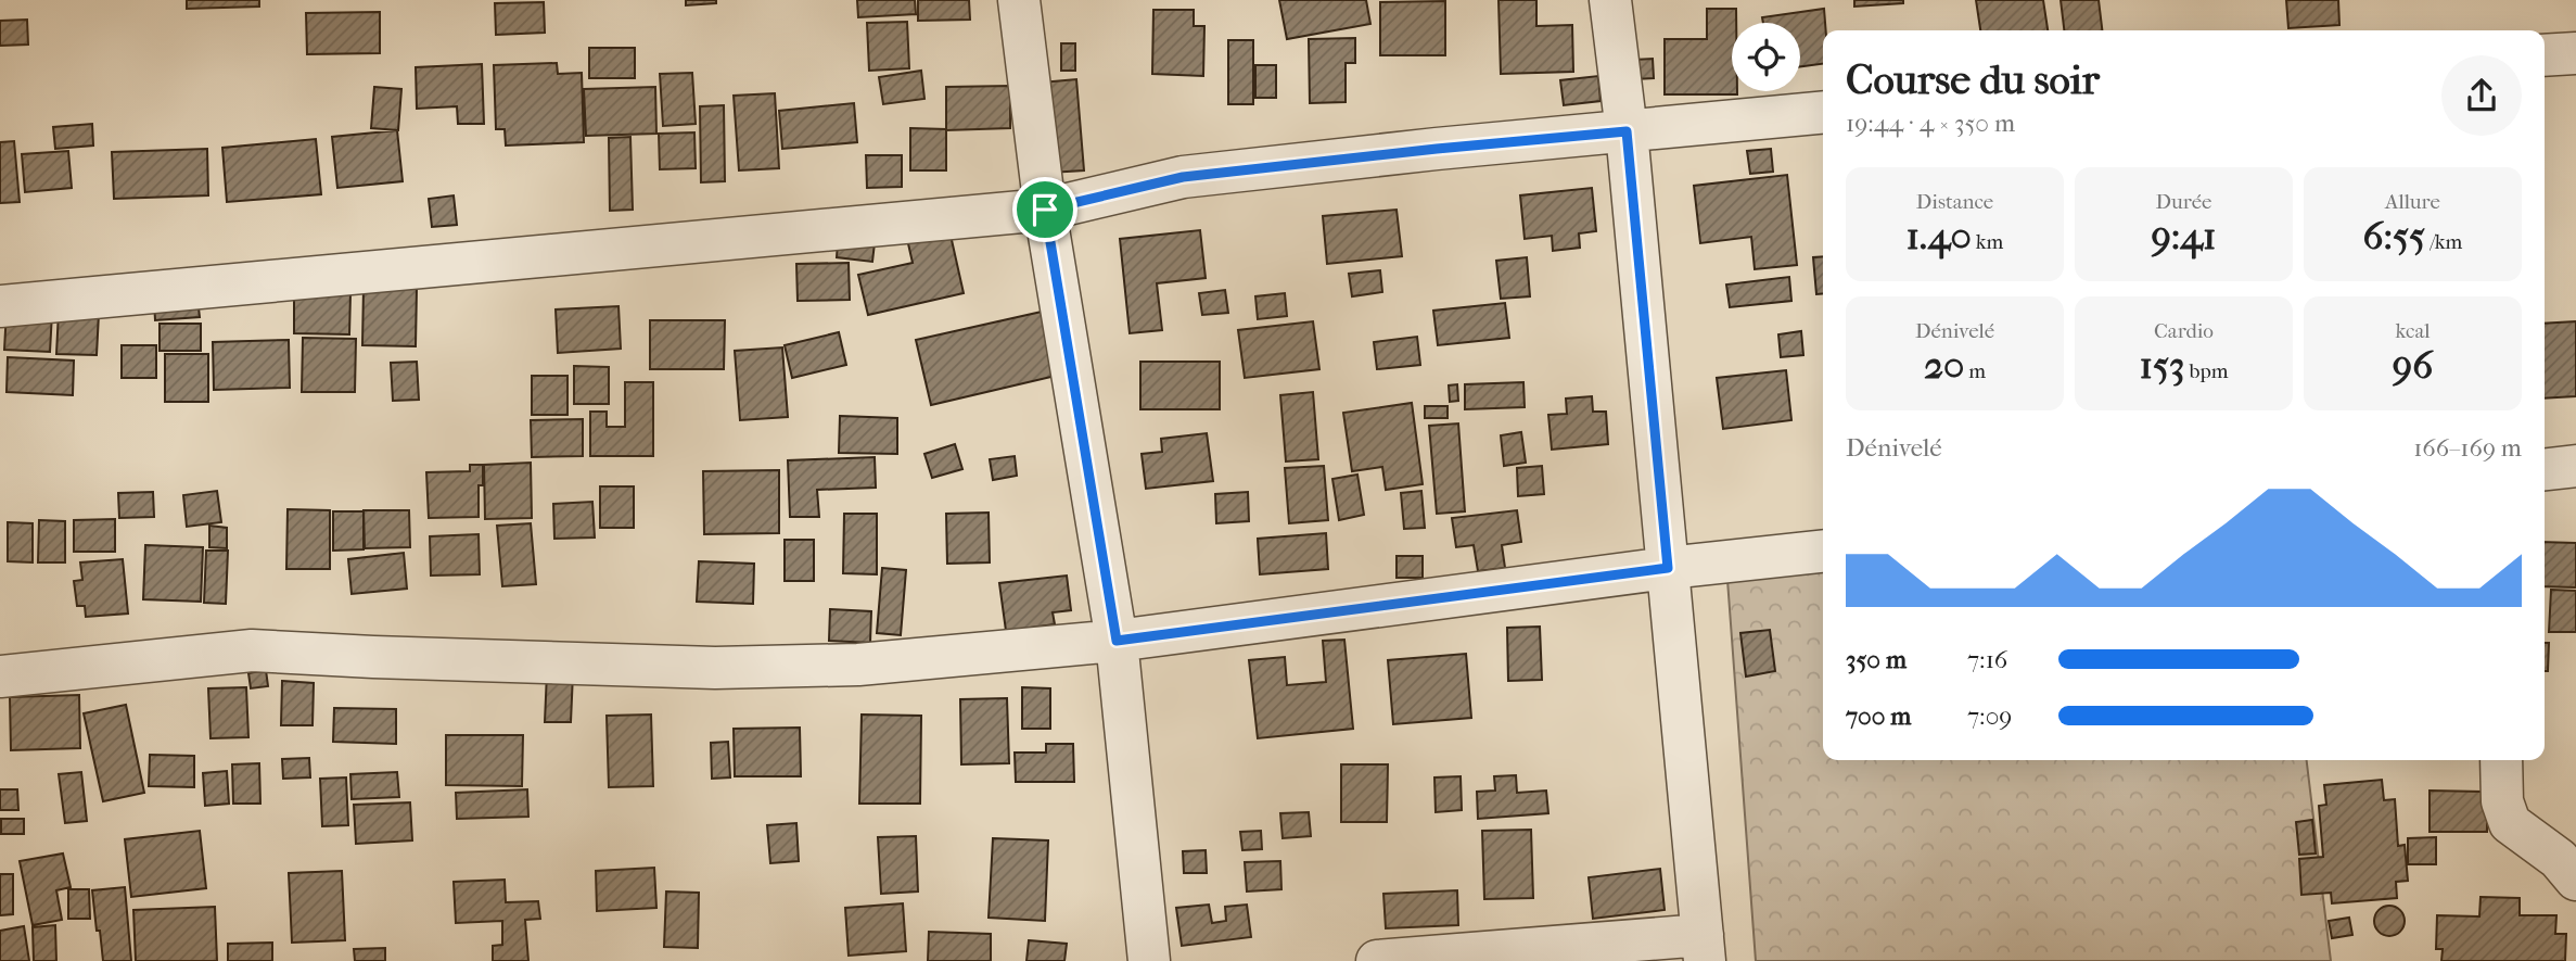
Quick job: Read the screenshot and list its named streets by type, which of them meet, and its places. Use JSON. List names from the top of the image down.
{
  "page": {
    "heading": ["Course du soir", "19:44 · 4 × 350 m"],
    "stats": [
      ["Distance", "1.40 km"],
      ["Durée", "9:41"],
      ["Allure", "6:55 /km"],
      ["Dénivelé", "20 m"],
      ["Cardio", "153 bpm"],
      ["kcal", "96"]
    ],
    "chart": ["Dénivelé", "166–169 m"],
    "list": [
      {
        "name": "350 m",
        "note": "7:16"
      },
      {
        "name": "700 m",
        "note": "7:09"
      }
    ]
  }
}
